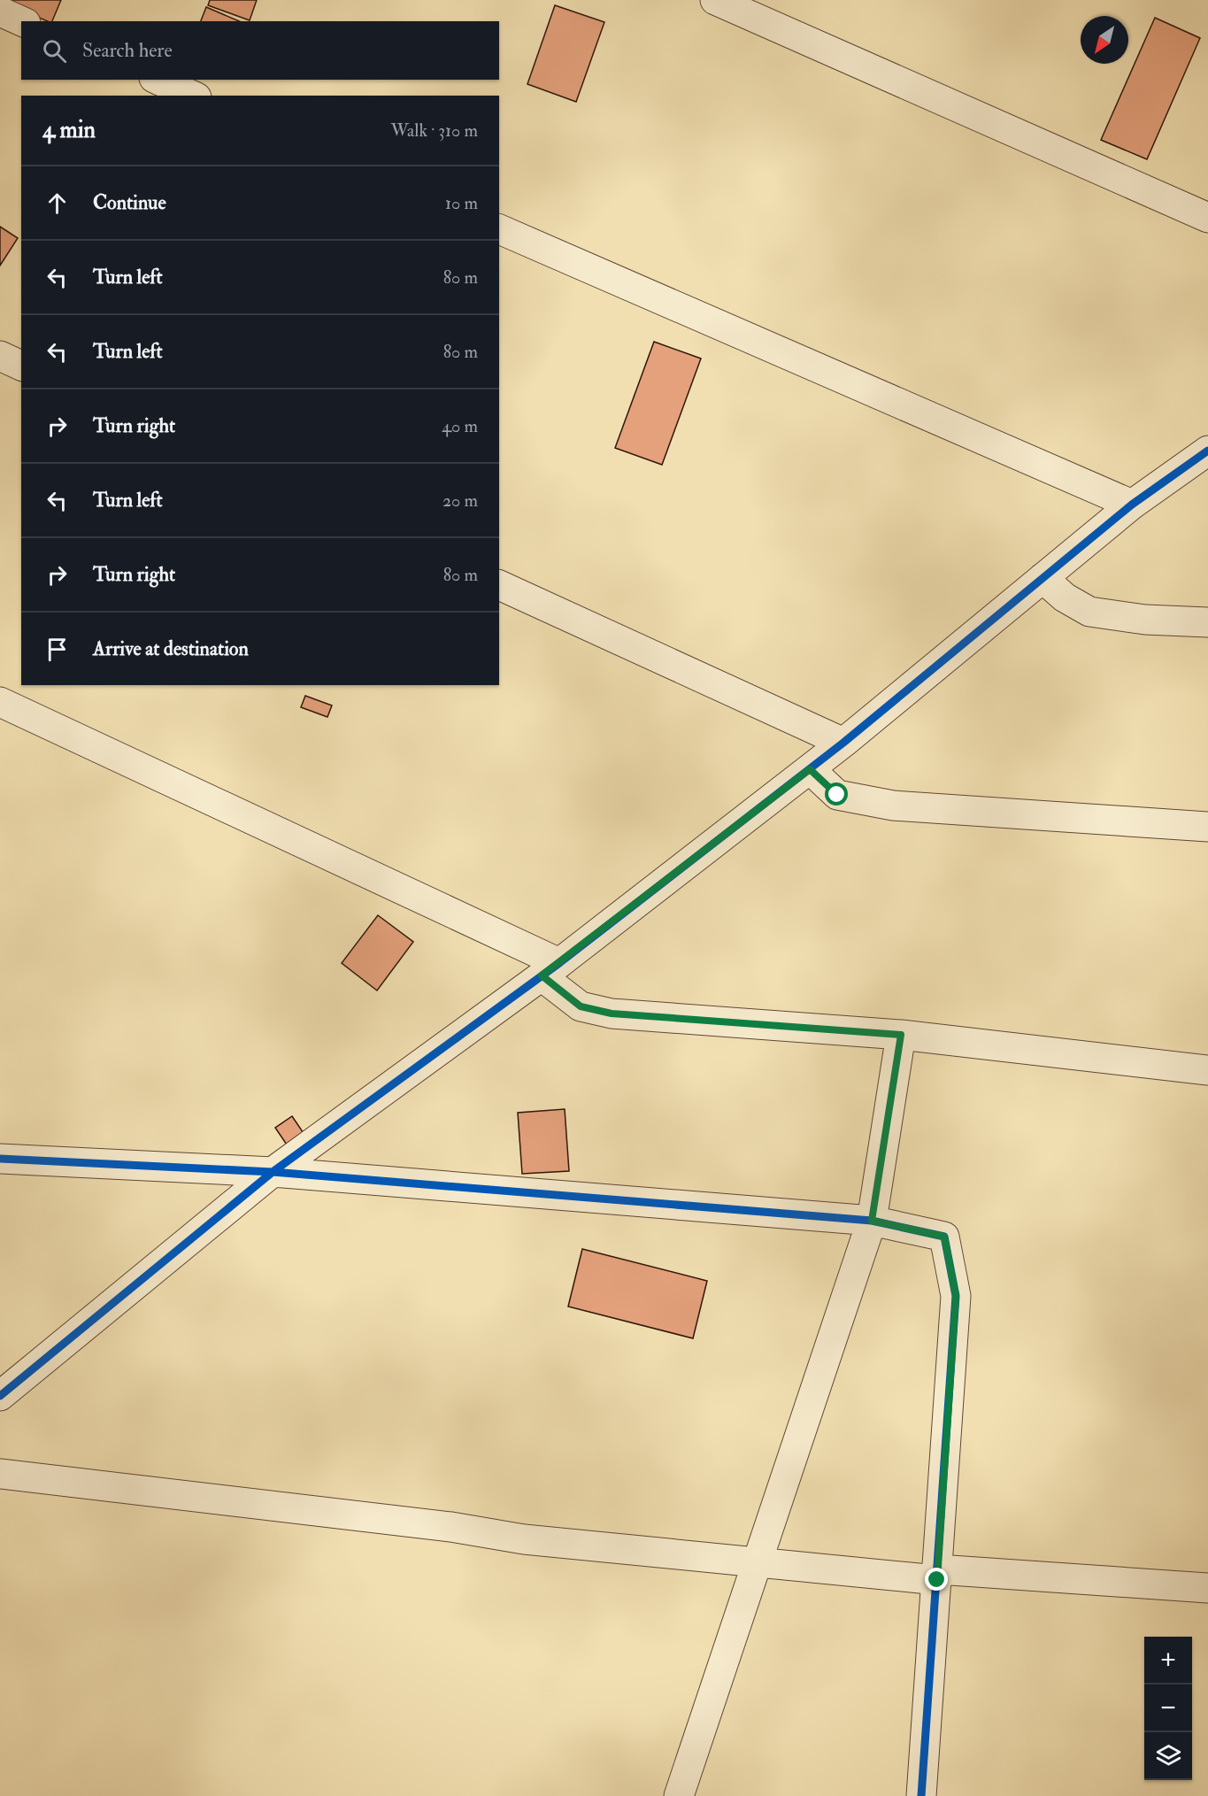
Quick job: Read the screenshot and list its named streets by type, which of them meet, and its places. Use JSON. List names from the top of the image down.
{
  "north": "bottom left",
  "page": {
    "search": "Search here",
    "heading": ["4 min", "Walk · 310 m"],
    "list": [
      ["Continue", "10 m"],
      ["Turn left", "80 m"],
      ["Turn left", "80 m"],
      ["Turn right", "40 m"],
      ["Turn left", "20 m"],
      ["Turn right", "80 m"],
      "Arrive at destination"
    ],
    "map_buttons": ["+", "−"]
  }
}
